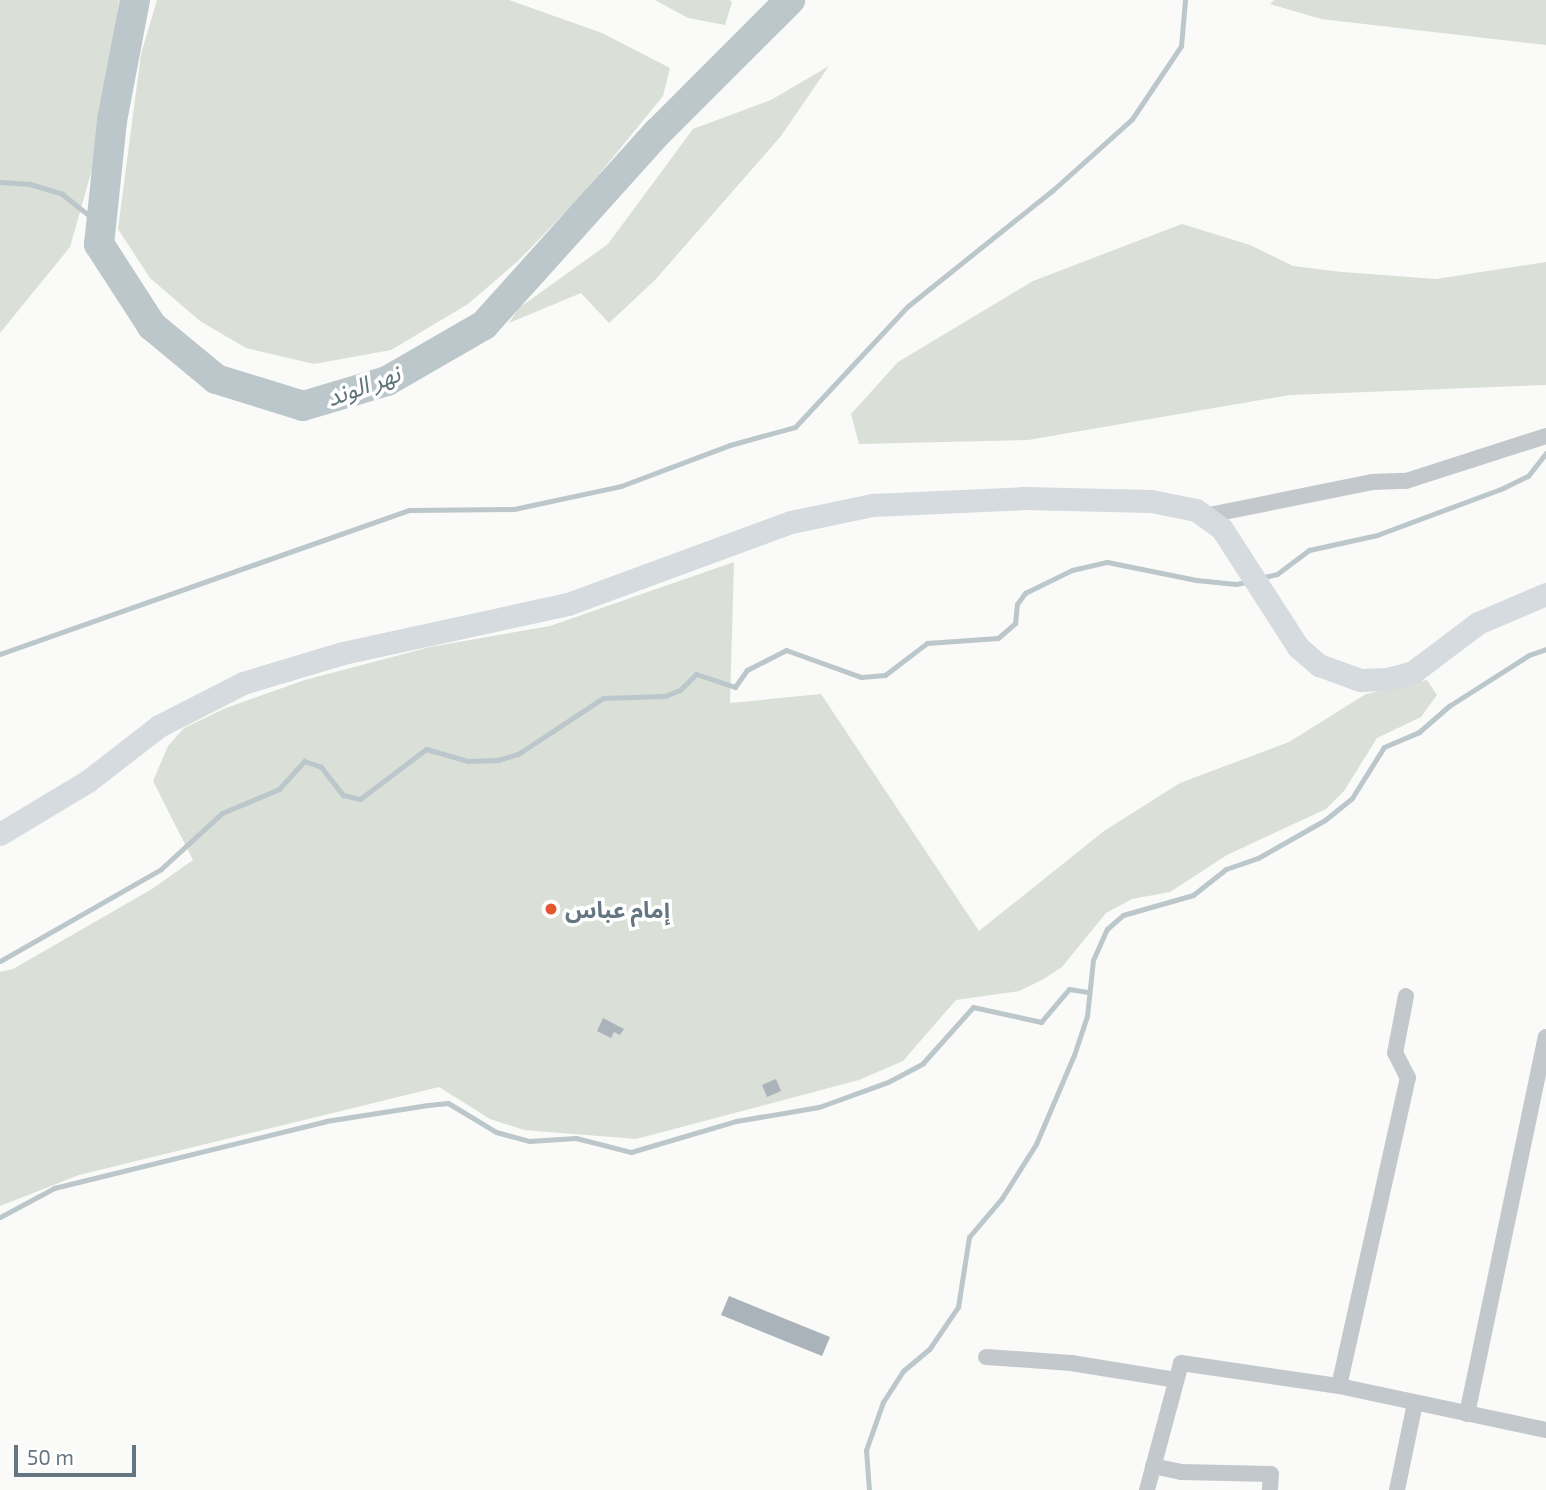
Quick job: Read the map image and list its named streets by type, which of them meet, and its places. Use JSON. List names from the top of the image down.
{
  "water": ["نهر الوند"],
  "places": ["إمام عباس"],
  "scale_bar": "50 m"
}
